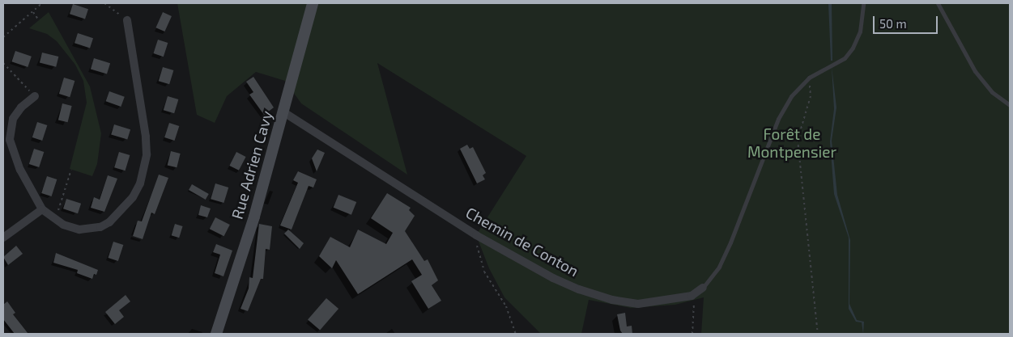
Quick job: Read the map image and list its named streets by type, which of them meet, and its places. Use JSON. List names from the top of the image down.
{
  "streets": {
    "main road": ["Rue Adrien Cavy"],
    "street": ["Chemin de Conton"]
  },
  "crossings": [
    ["Rue Adrien Cavy", "Chemin de Conton"]
  ],
  "parks": ["Forêt de Montpensier"],
  "scale_bar": "50 m"
}
